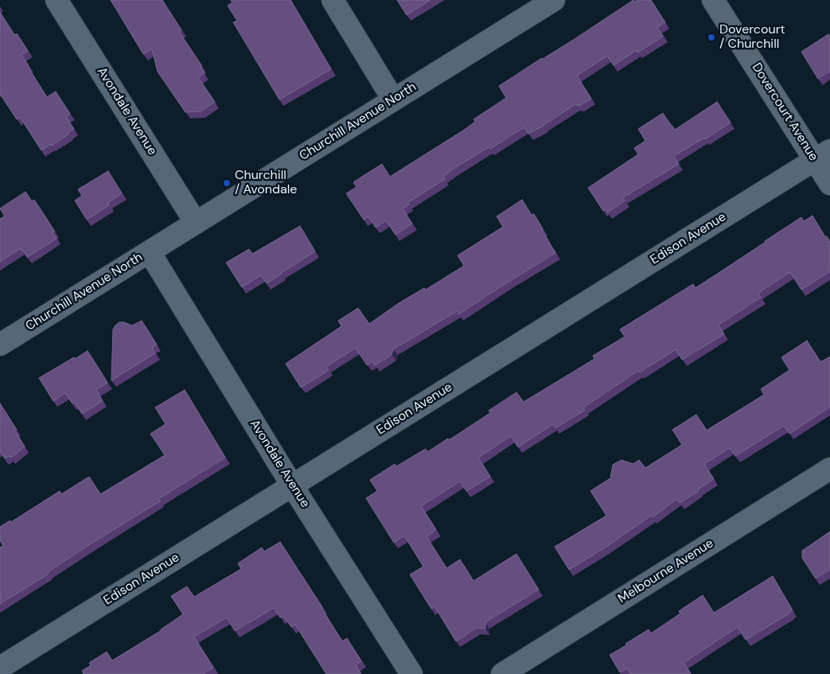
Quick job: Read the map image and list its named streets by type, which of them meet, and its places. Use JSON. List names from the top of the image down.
{
  "streets": {
    "street": [
      "Avondale Avenue",
      "Dovercourt Avenue",
      "Churchill Avenue North",
      "Edison Avenue",
      "Melbourne Avenue"
    ]
  },
  "crossings": [
    ["Avondale Avenue", "Churchill Avenue North"],
    ["Avondale Avenue", "Edison Avenue"],
    ["Dovercourt Avenue", "Edison Avenue"]
  ],
  "places": ["Dovercourt / Churchill", "Churchill / Avondale"]
}
